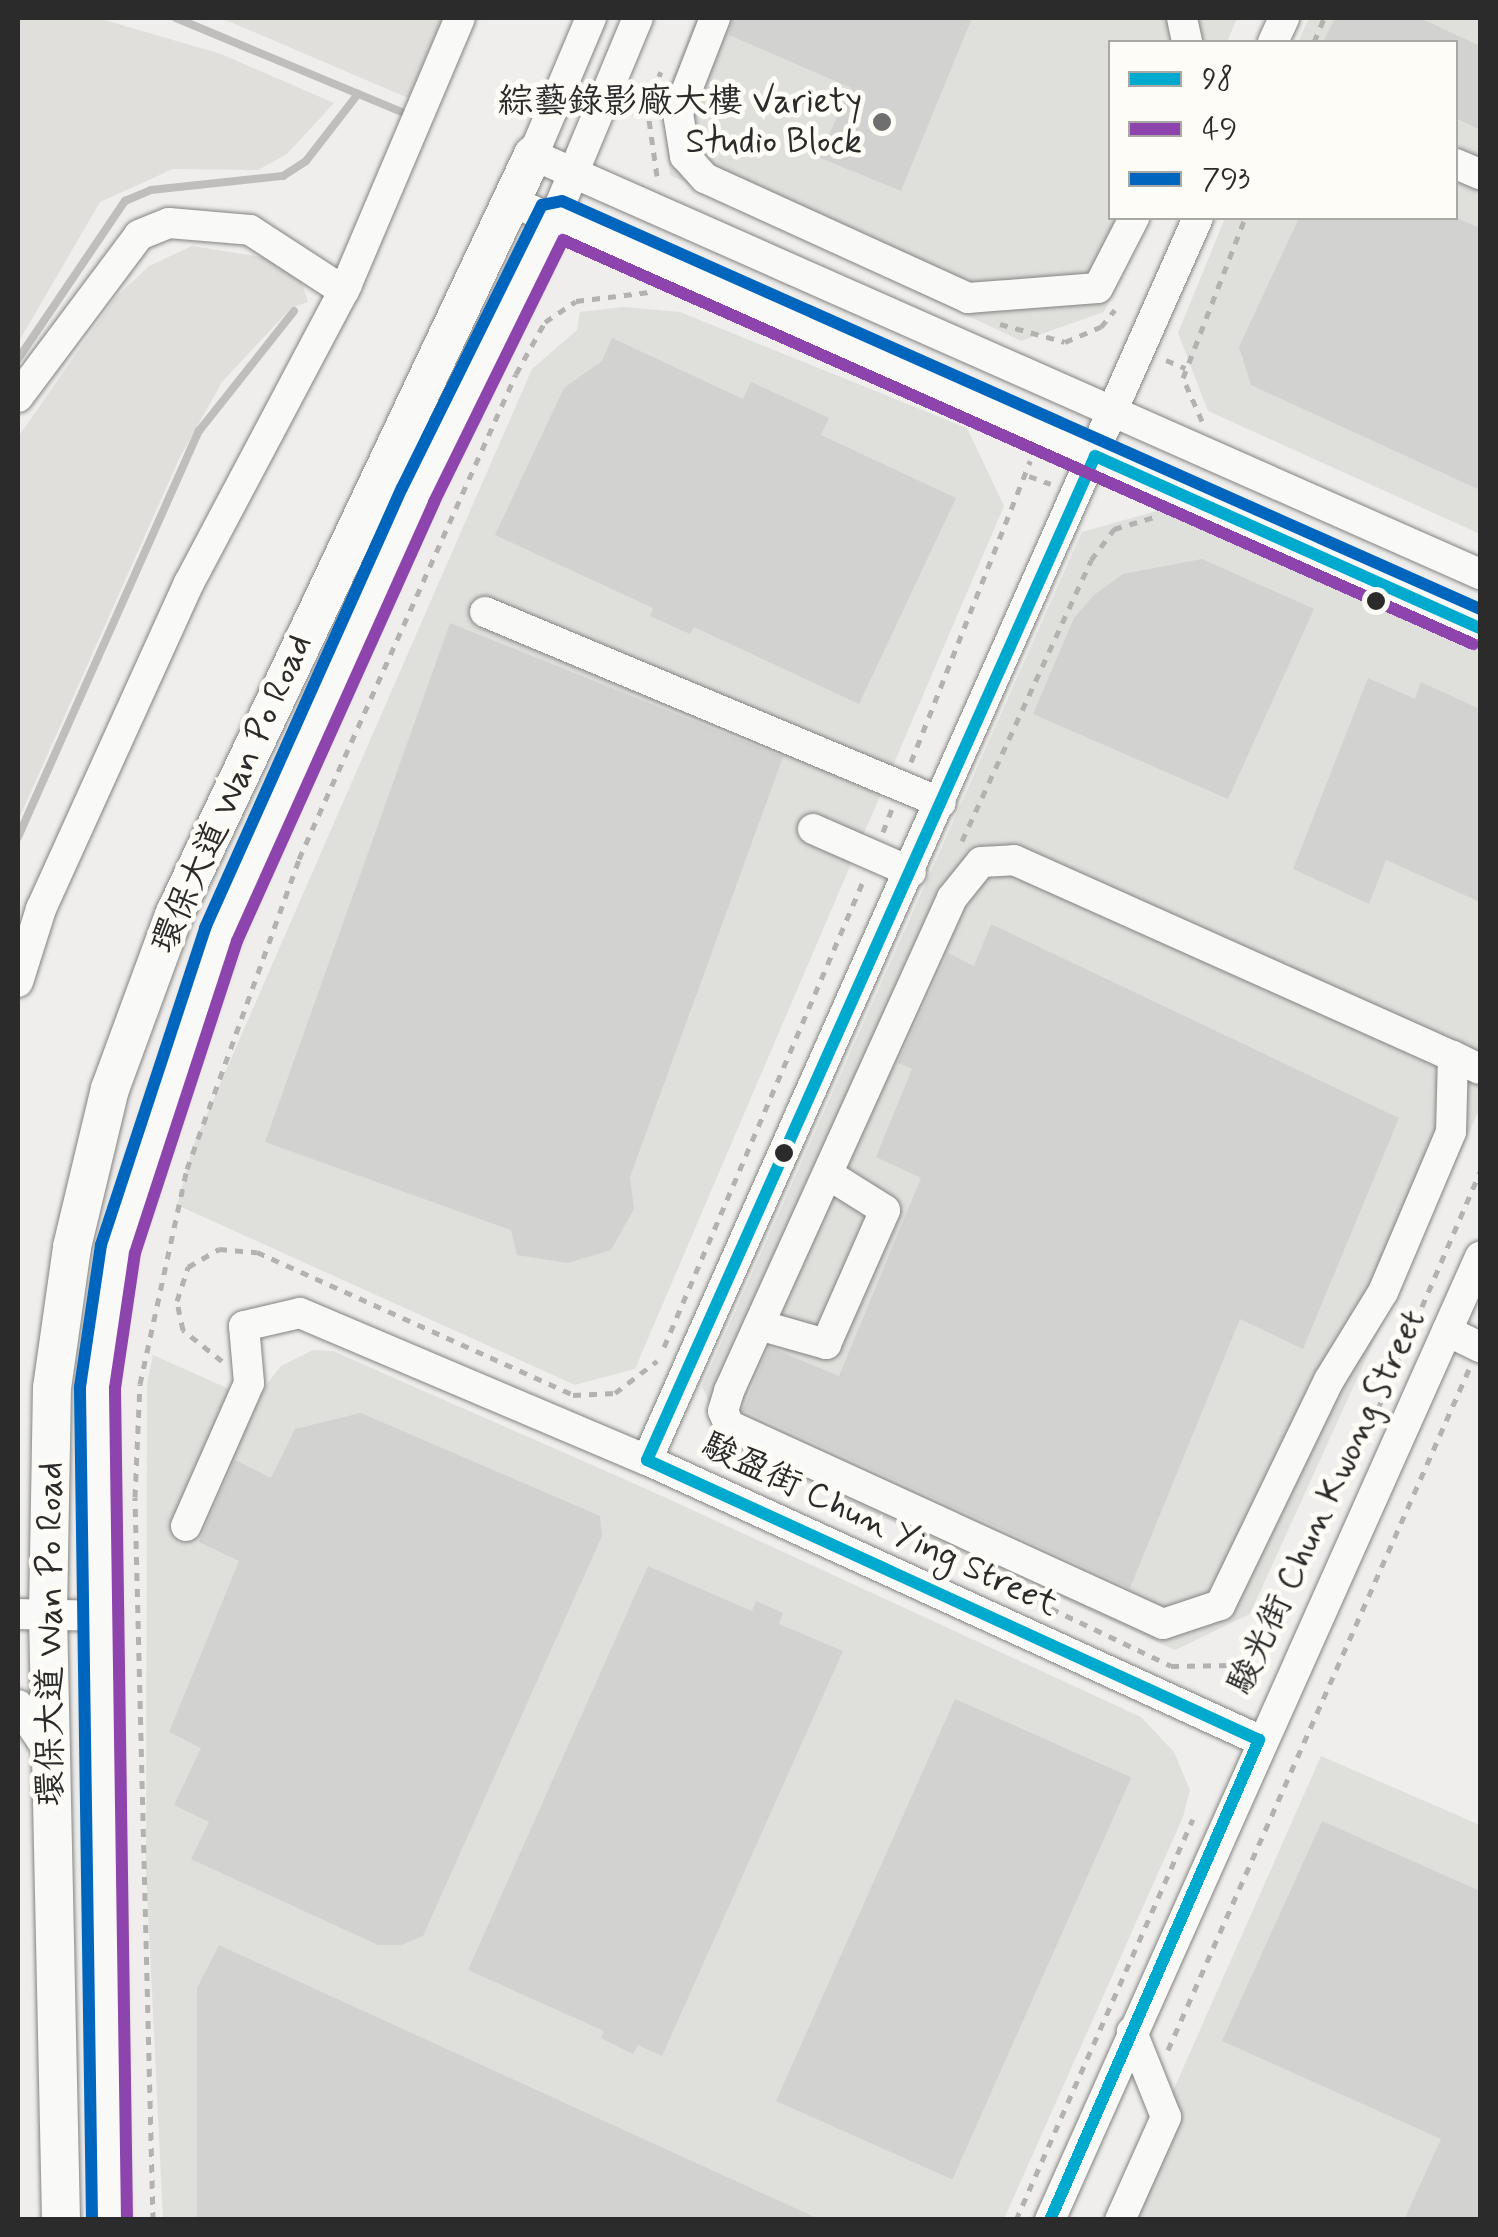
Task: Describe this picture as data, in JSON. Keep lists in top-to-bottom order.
{
  "streets": {
    "main road": ["環保大道 Wan Po Road"],
    "street": ["駿光街 Chun Kwong Street", "駿盈街 Chun Ying Street"]
  },
  "crossings": [
    ["駿光街 Chun Kwong Street", "駿盈街 Chun Ying Street"]
  ],
  "places": ["綜藝錄影廠大樓 Variety Studio Block"],
  "lines": ["transit line 793", "transit line 49", "transit line 98"],
  "legend": ["98", "49", "793"]
}
